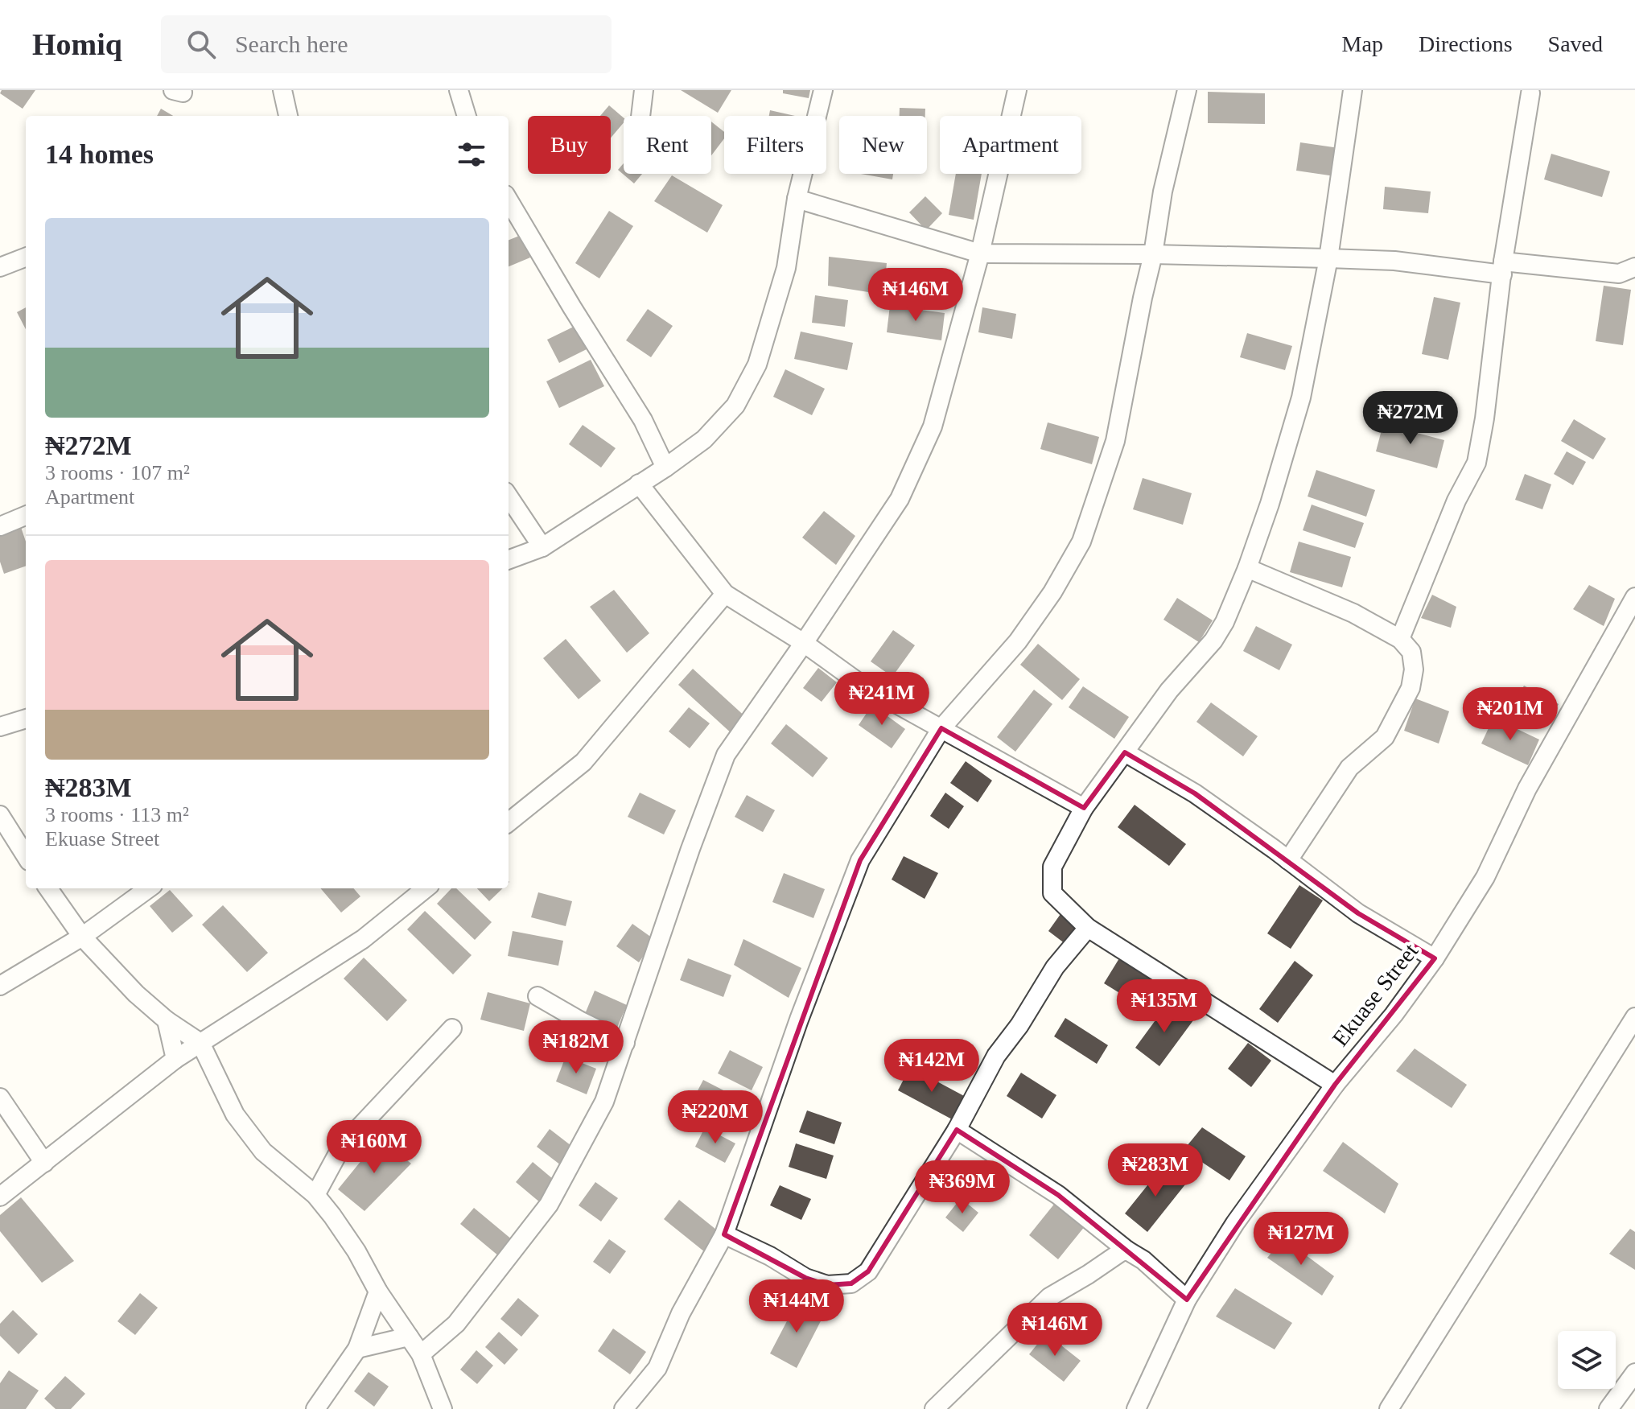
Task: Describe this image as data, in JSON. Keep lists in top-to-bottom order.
{
  "streets": {
    "street": ["Ekuase Street"]
  },
  "page": {
    "header": "Homiq",
    "search": "Search here",
    "nav": ["Map", "Directions", "Saved"],
    "chip": [
      "Buy",
      "Rent",
      "Filters",
      "New",
      "Apartment"
    ],
    "heading": "14 homes",
    "list": [
      {
        "name": "₦272M",
        "note": "3 rooms · 107 m² · Apartment"
      },
      {
        "name": "₦283M",
        "note": "3 rooms · 113 m² · Ekuase Street"
      }
    ],
    "price": [
      "₦146M",
      "₦272M",
      "₦241M",
      "₦201M",
      "₦135M",
      "₦182M",
      "₦142M",
      "₦220M",
      "₦160M",
      "₦283M",
      "₦369M",
      "₦127M",
      "₦144M",
      "₦146M"
    ]
  }
}
